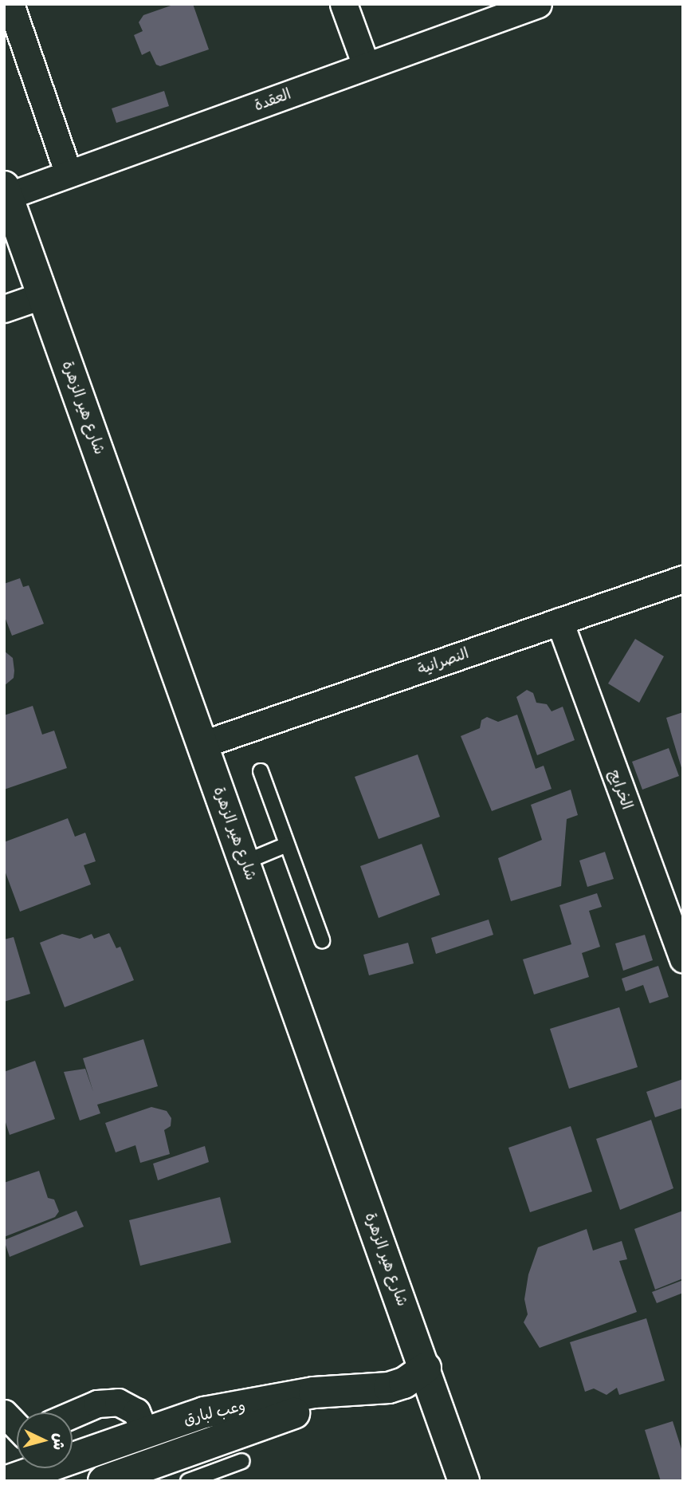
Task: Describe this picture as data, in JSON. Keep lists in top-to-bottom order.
{
  "streets": {
    "street": [
      "العقدة",
      "شارع هير الزهرة",
      "النصرانية",
      "الخرايج",
      "وعب لبارق"
    ]
  },
  "crossings": [
    ["العقدة", "شارع هير الزهرة"],
    ["شارع هير الزهرة", "النصرانية"],
    ["شارع هير الزهرة", "وعب لبارق"],
    ["النصرانية", "الخرايج"]
  ],
  "north": "right"
}
